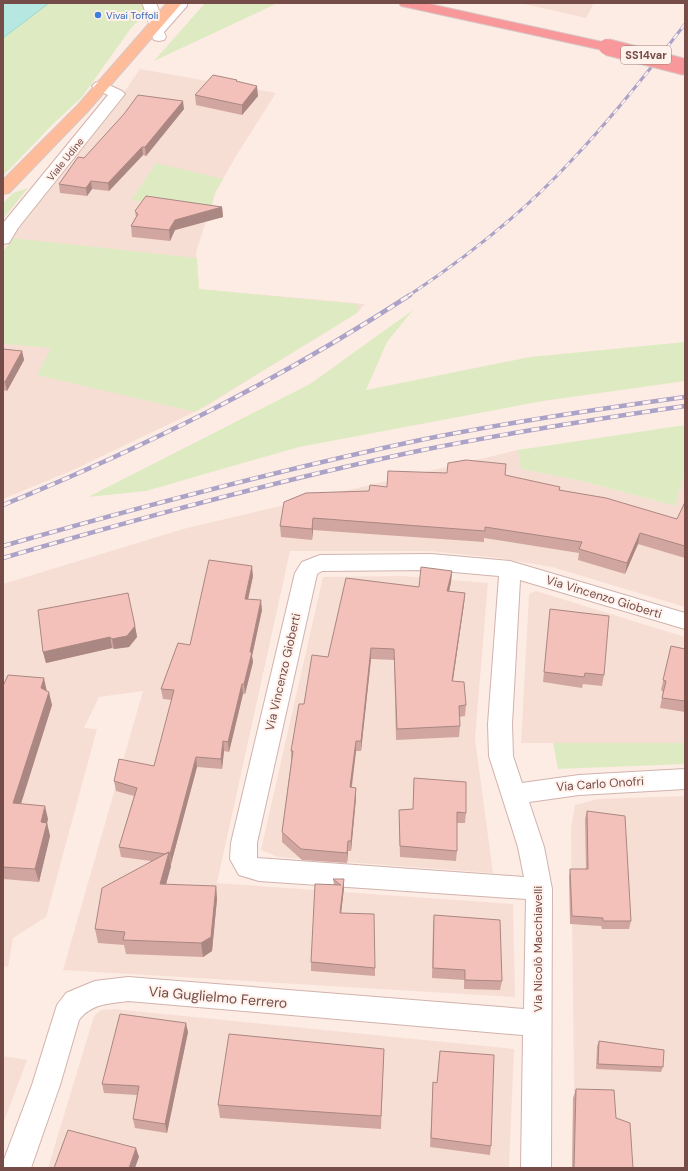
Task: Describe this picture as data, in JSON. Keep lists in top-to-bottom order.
{
  "streets": {
    "highway": ["SS14var"],
    "main road": ["Viale Udine"],
    "street": [
      "Via Vincenzo Gioberti",
      "Via Carlo Onofri",
      "Via Nicolò Macchiavelli",
      "Via Guglielmo Ferrero"
    ]
  },
  "crossings": [
    ["Via Vincenzo Gioberti", "Via Nicolò Macchiavelli"],
    ["Via Carlo Onofri", "Via Nicolò Macchiavelli"],
    ["Via Nicolò Macchiavelli", "Via Guglielmo Ferrero"]
  ],
  "places": ["Vivai Toffoli"]
}
